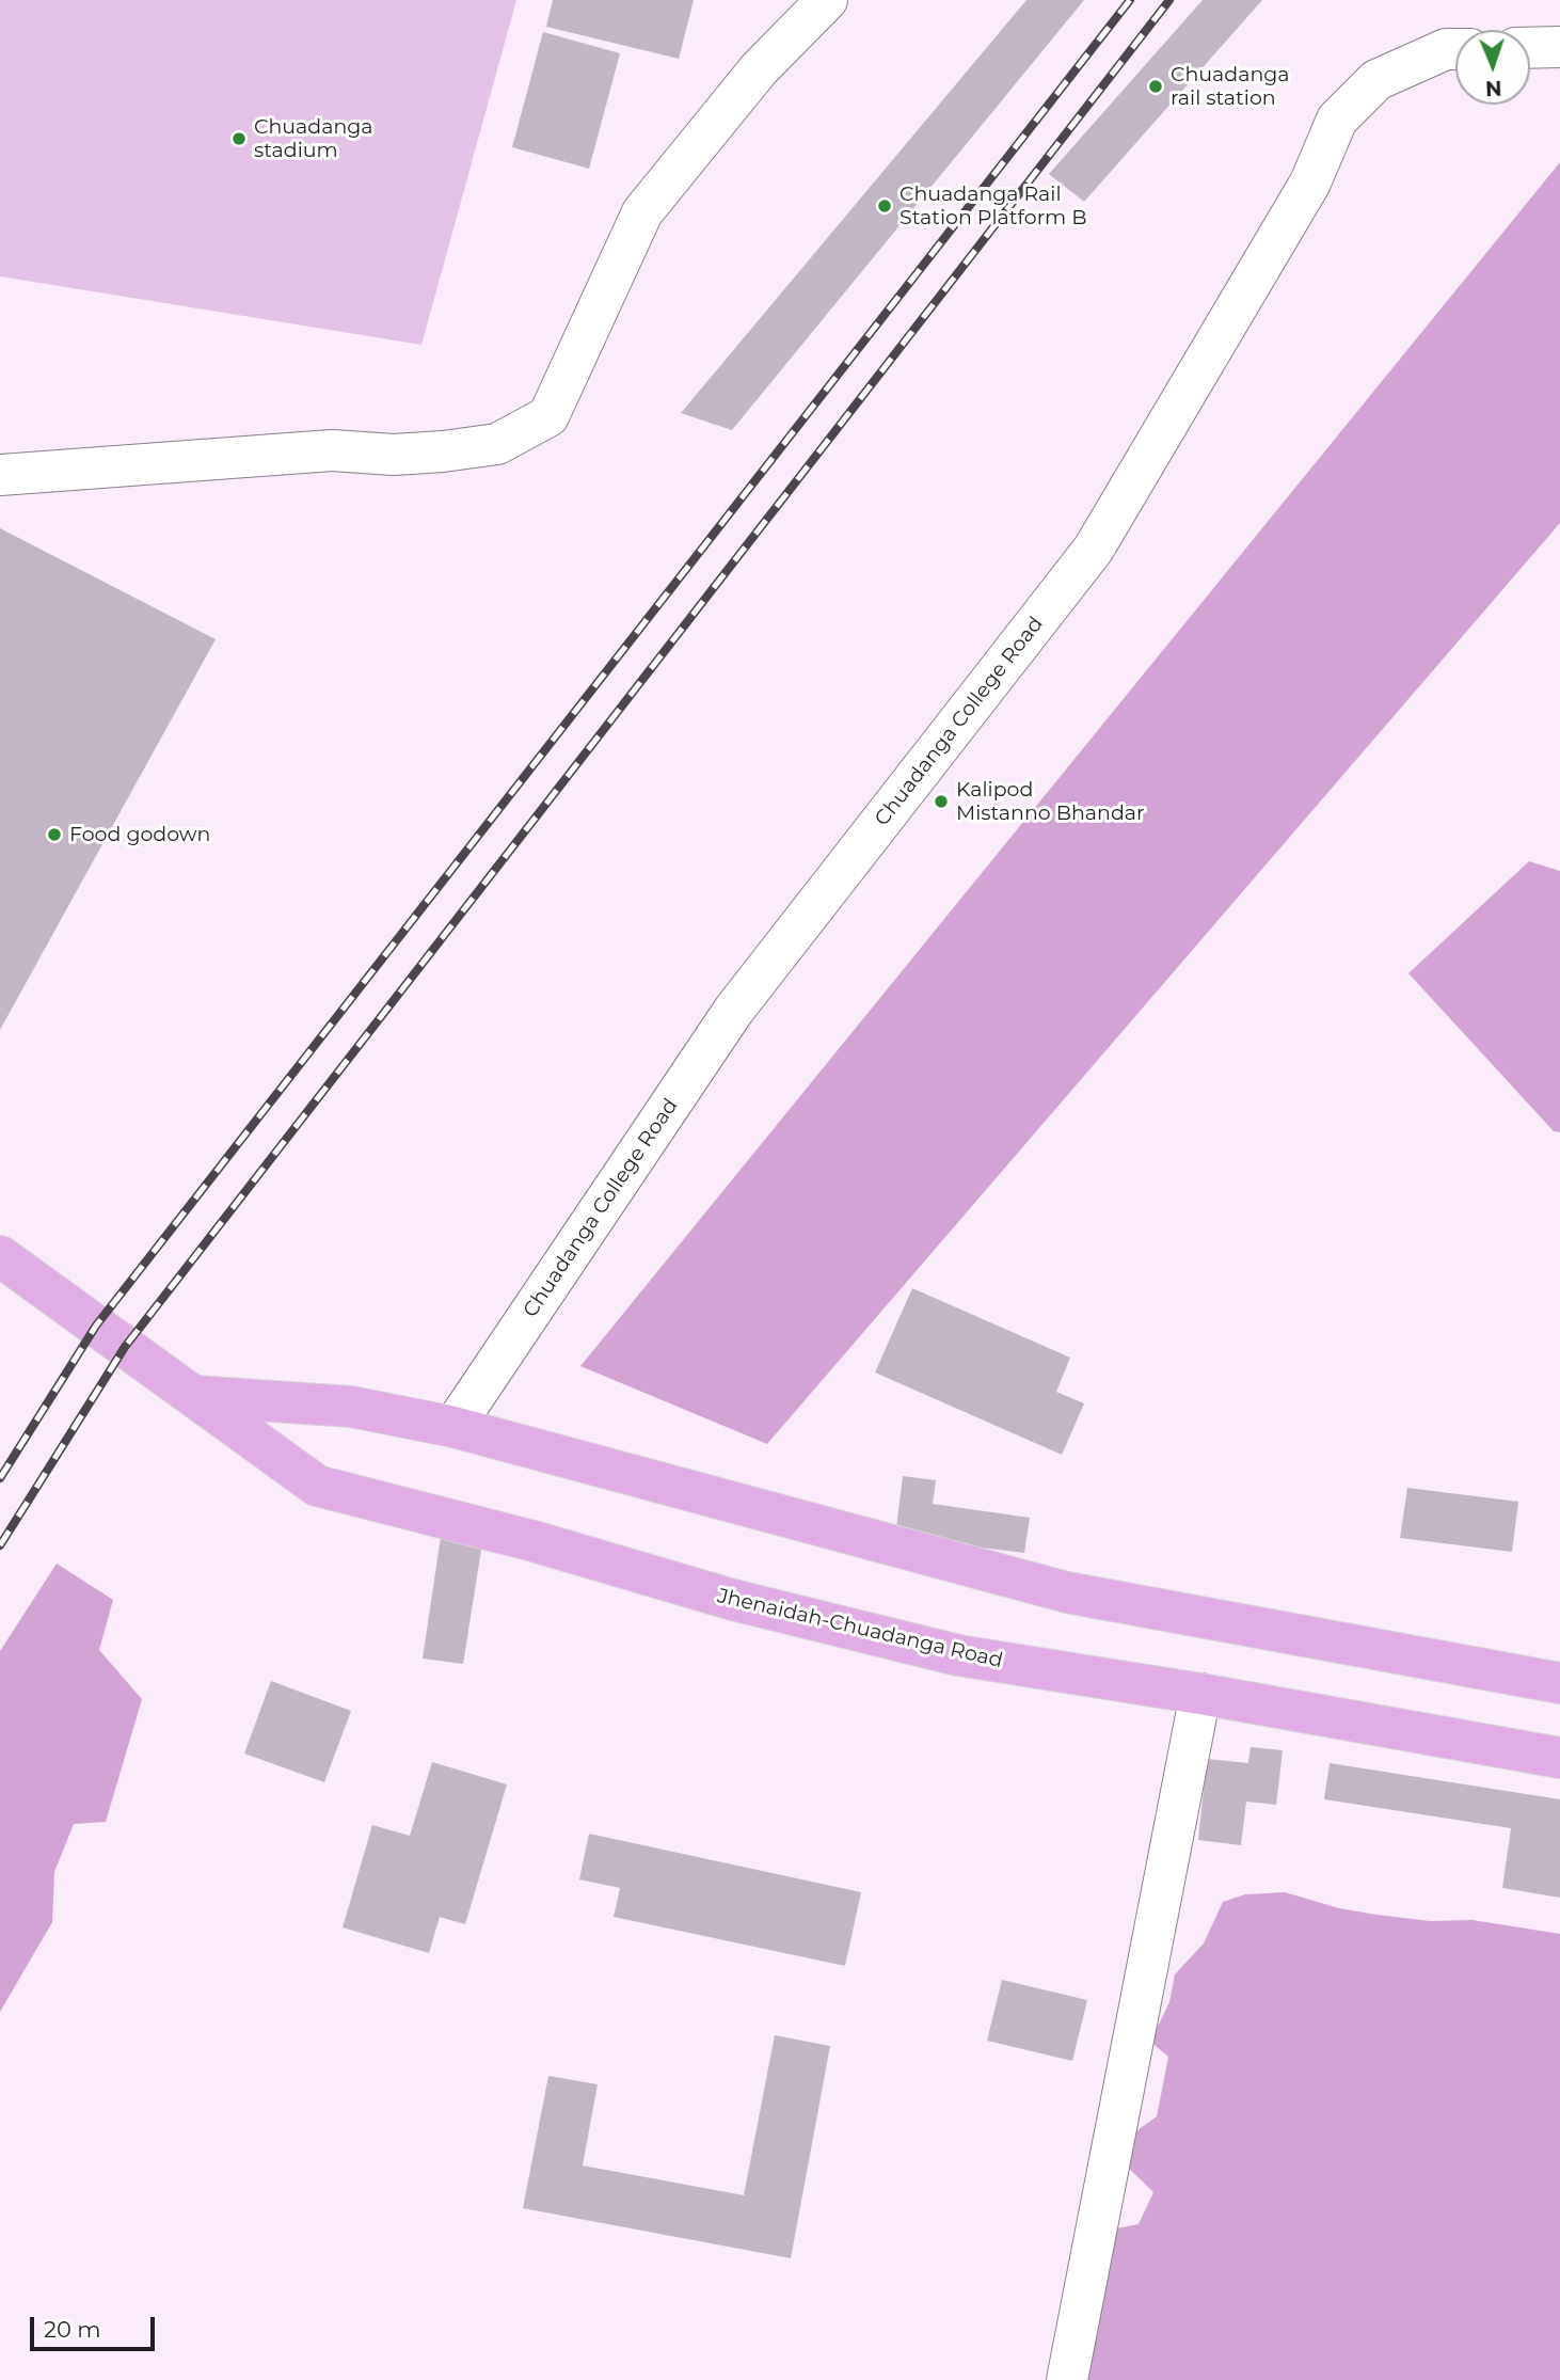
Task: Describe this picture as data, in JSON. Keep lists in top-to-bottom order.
{
  "streets": {
    "main road": ["Jhenaidah-Chuadanga Road"],
    "street": ["Chuadanga College Road"]
  },
  "places": [
    "Chuadanga rail station",
    "Chuadanga stadium",
    "Chuadanga Rail Station Platform B",
    "Kalipod Mistanno Bhandar",
    "Food godown"
  ],
  "scale_bar": "20 m",
  "north": "bottom"
}
